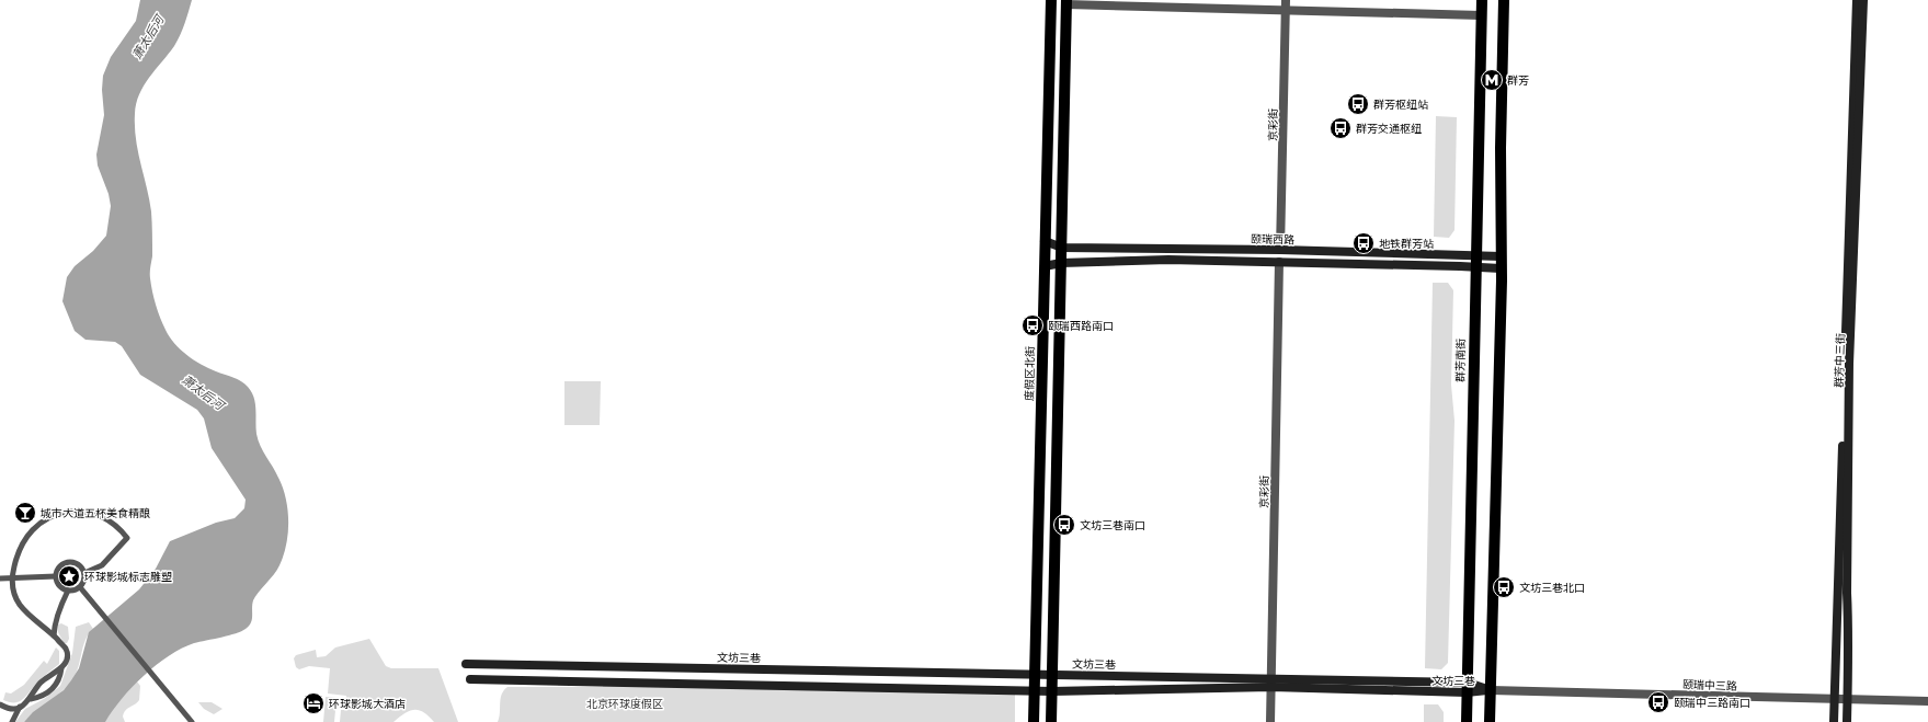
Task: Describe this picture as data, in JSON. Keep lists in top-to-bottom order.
{
  "streets": {
    "main road": [
      "颐瑞西路",
      "群芳南街",
      "群芳中三街",
      "度假区北街",
      "文坊三巷"
    ],
    "street": ["京彩街", "颐瑞中三路"]
  },
  "crossings": [
    ["京彩街", "颐瑞西路"],
    ["京彩街", "文坊三巷"],
    ["颐瑞西路", "群芳南街"],
    ["颐瑞西路", "度假区北街"],
    ["群芳南街", "文坊三巷"],
    ["群芳中三街", "颐瑞中三路"],
    ["度假区北街", "文坊三巷"],
    ["文坊三巷", "颐瑞中三路"]
  ],
  "water": ["萧太后河"],
  "parks": ["北京环球度假区"],
  "places": {
    "metro station": ["群芳"],
    "bus stop": [
      "群芳枢纽站",
      "群芳交通枢纽",
      "地铁群芳站",
      "颐瑞西路南口",
      "文坊三巷南口",
      "文坊三巷北口",
      "颐瑞中三路南口"
    ],
    "bar": ["城市大道五杯美食精酿"],
    "place": ["环球影城标志雕塑"],
    "hotel": ["环球影城大酒店"]
  }
}
